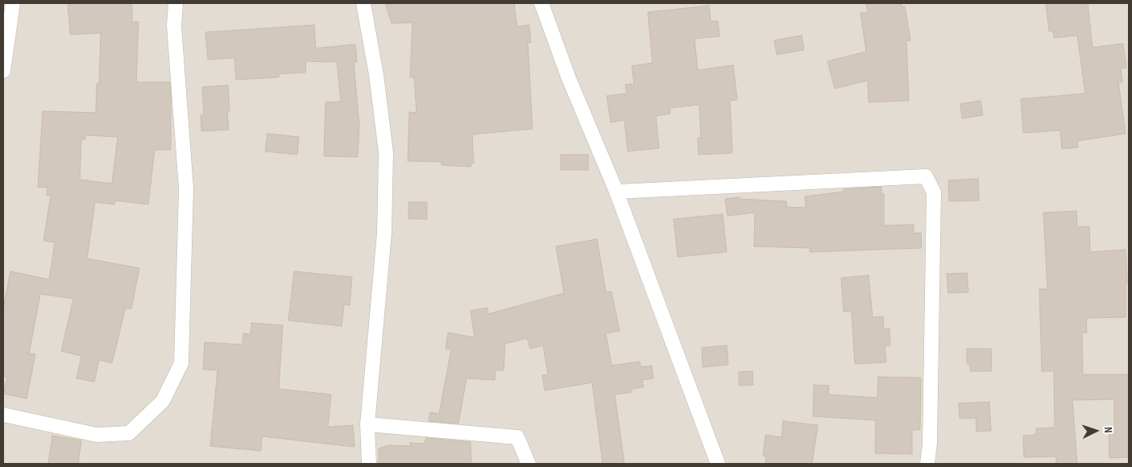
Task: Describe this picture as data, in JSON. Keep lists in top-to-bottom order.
{
  "north": "right"
}
